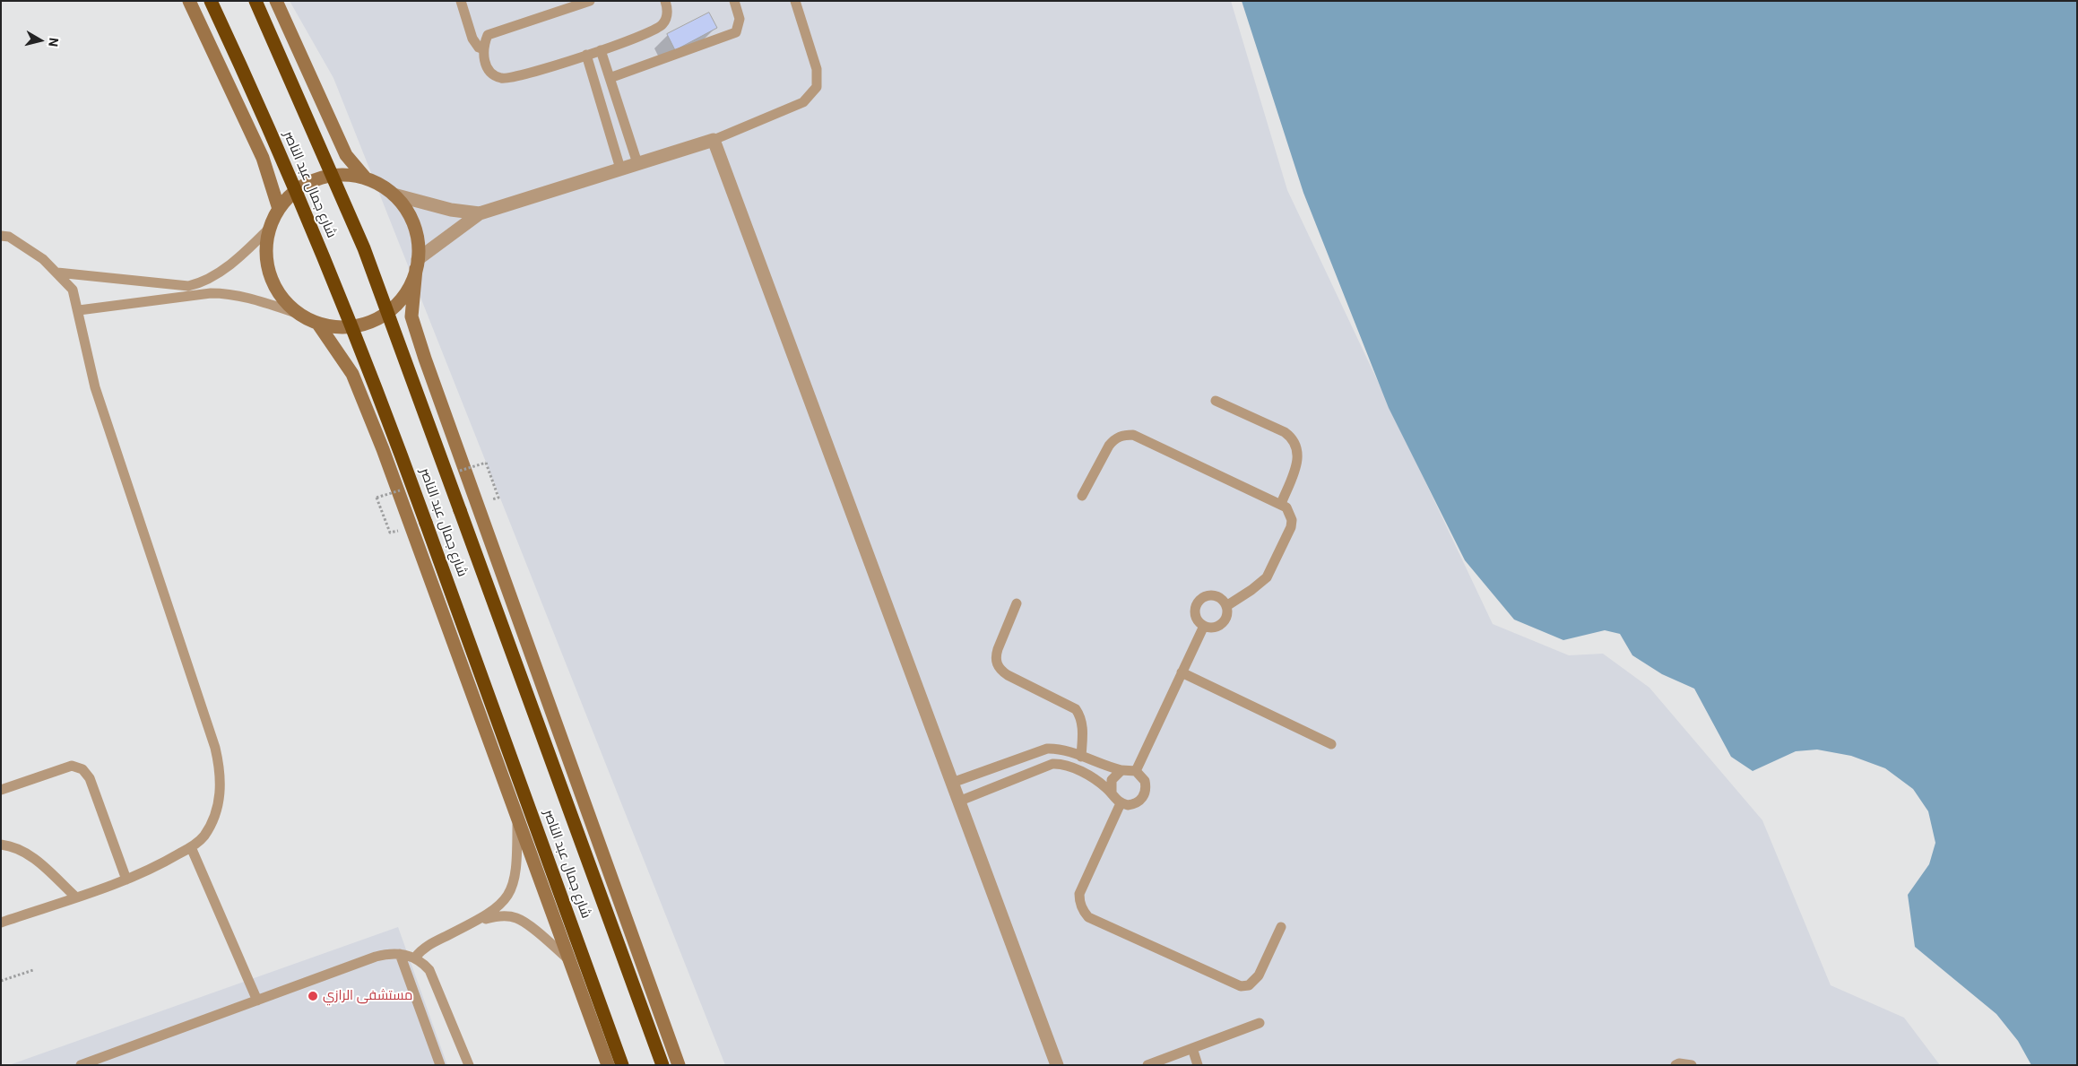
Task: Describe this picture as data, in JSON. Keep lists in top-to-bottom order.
{
  "streets": {
    "highway": ["شارع جمال عبد الناصر"]
  },
  "places": ["مستشفى الرازي"],
  "north": "right"
}
